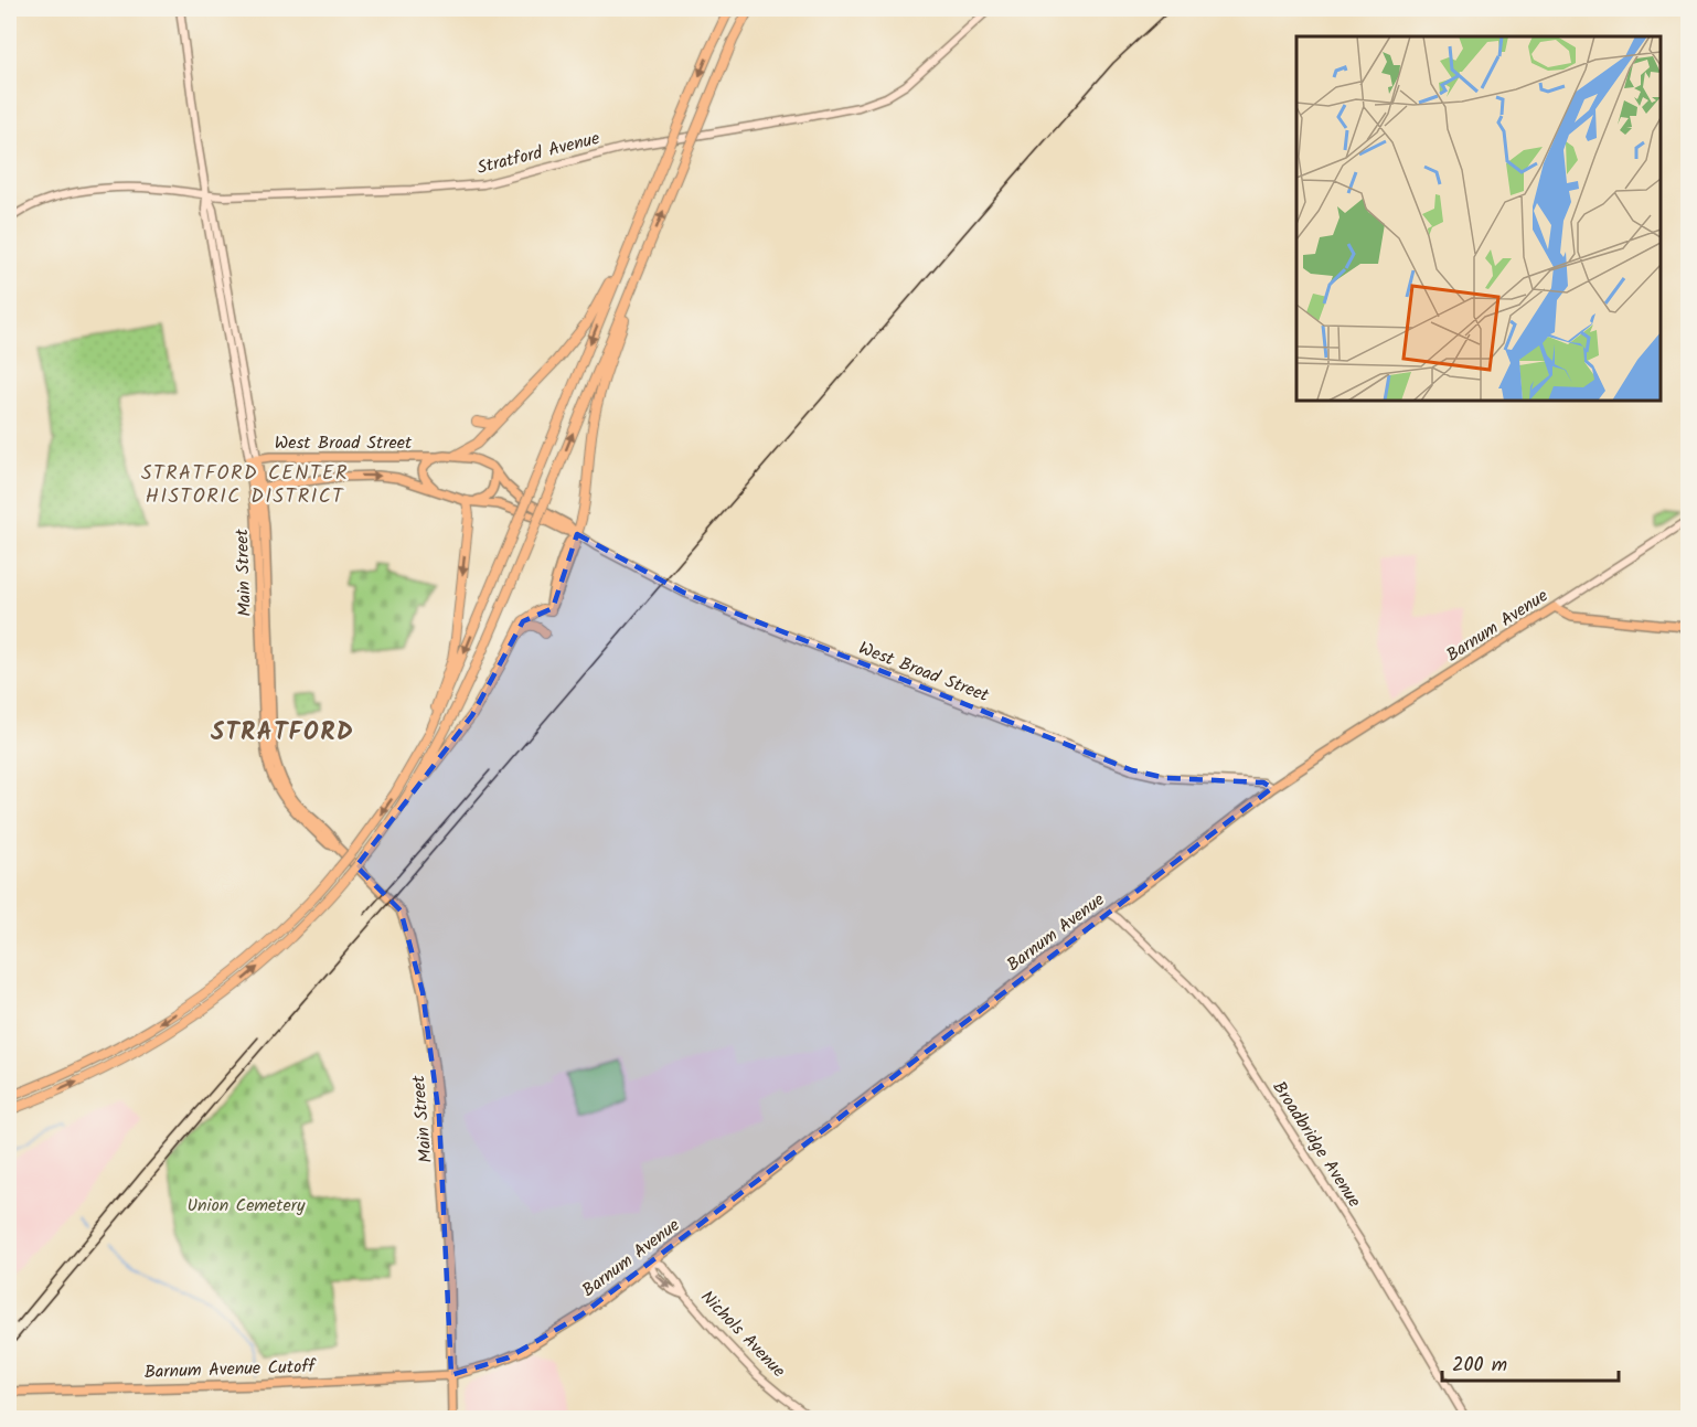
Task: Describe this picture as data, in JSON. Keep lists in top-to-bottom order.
{
  "streets": {
    "main road": [
      "Stratford Avenue",
      "West Broad Street",
      "Main Street",
      "Barnum Avenue",
      "Broadbridge Avenue",
      "Nichols Avenue",
      "Barnum Avenue Cutoff"
    ]
  },
  "crossings": [
    ["Stratford Avenue", "Main Street"],
    ["West Broad Street", "Main Street"],
    ["West Broad Street", "Barnum Avenue"],
    ["Main Street", "Barnum Avenue"],
    ["Main Street", "Barnum Avenue Cutoff"],
    ["Barnum Avenue", "Broadbridge Avenue"],
    ["Barnum Avenue", "Nichols Avenue"],
    ["Barnum Avenue", "Barnum Avenue Cutoff"]
  ],
  "districts": ["STRATFORD CENTER HISTORIC DISTRICT", "STRATFORD"],
  "parks": ["Union Cemetery"],
  "scale_bar": "200 m"
}
